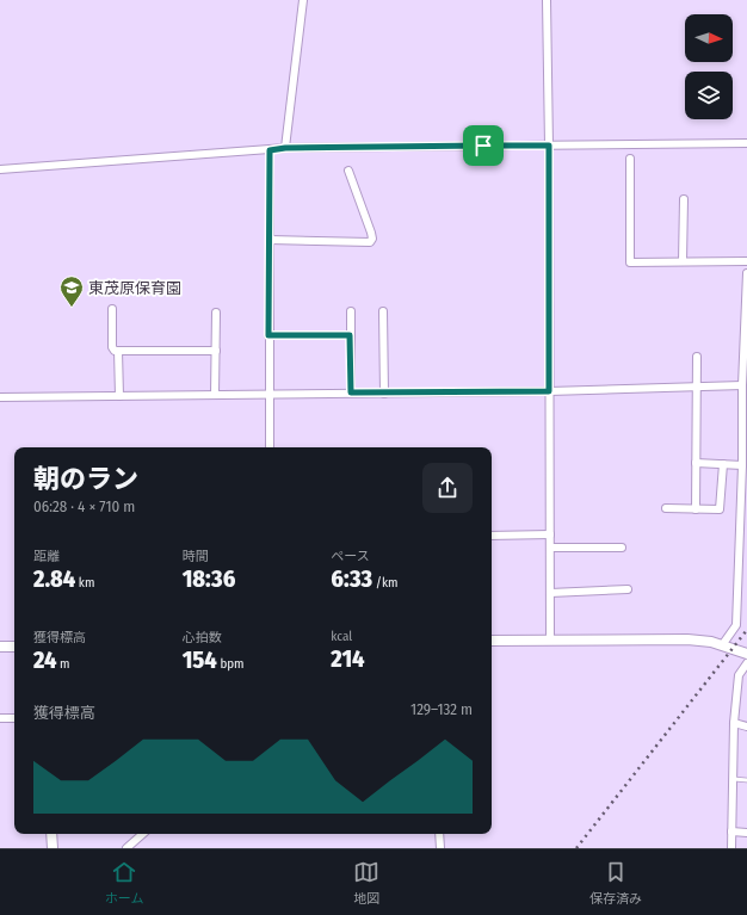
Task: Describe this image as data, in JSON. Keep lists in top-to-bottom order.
{
  "places": {
    "school or university": ["東茂原保育園"]
  },
  "north": "right",
  "page": {
    "heading": ["朝のラン", "06:28 · 4 × 710 m"],
    "stats": [
      ["距離", "2.84 km"],
      ["時間", "18:36"],
      ["ペース", "6:33 /km"],
      ["獲得標高", "24 m"],
      ["心拍数", "154 bpm"],
      ["kcal", "214"]
    ],
    "chart": ["獲得標高", "129–132 m"],
    "tabs": ["ホーム", "地図", "保存済み"]
  }
}
